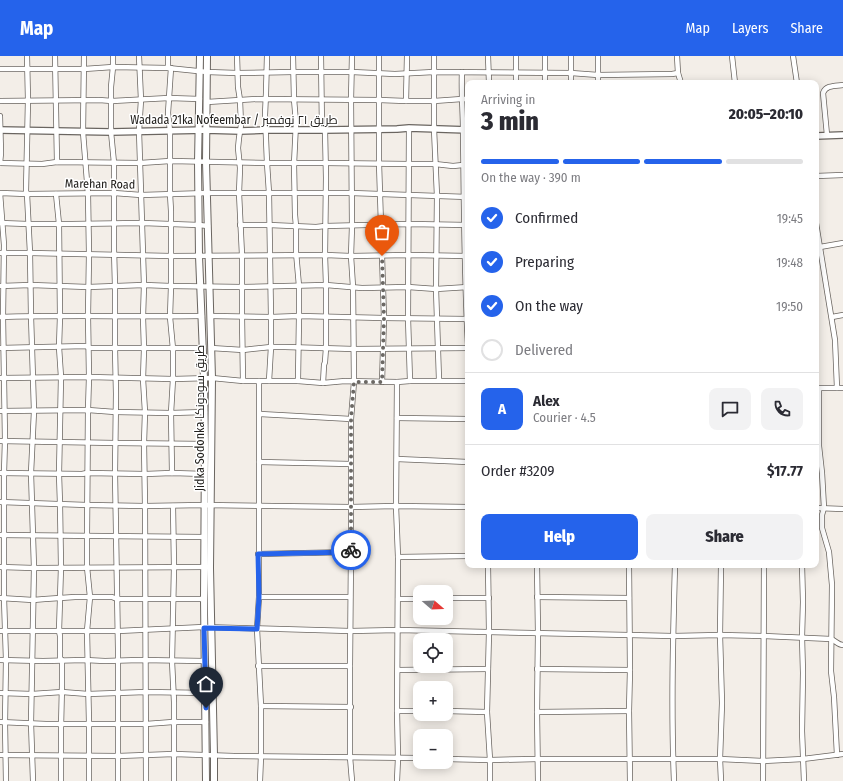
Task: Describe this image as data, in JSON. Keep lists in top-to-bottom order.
{
  "streets": {
    "main road": ["Jidka Sodonka طريق سودونكا"],
    "street": ["Wadada 21ka Nofeembar / طريق ٢١ نوفمبر", "Marehan Road"]
  },
  "crossings": [
    ["Wadada 21ka Nofeembar / طريق ٢١ نوفمبر", "Jidka Sodonka طريق سودونكا"],
    ["Marehan Road", "Jidka Sodonka طريق سودونكا"]
  ],
  "north": "right",
  "page": {
    "header": "Map",
    "nav": ["Map", "Layers", "Share"],
    "heading": ["3 min", "Arriving in", "20:05–20:10"],
    "panel": [
      "Alex",
      "Courier · 4.5",
      "Order #3209",
      "$17.77"
    ],
    "bar": "On the way · 390 m",
    "list": [
      ["Confirmed", "19:45"],
      ["Preparing", "19:48"],
      ["On the way", "19:50"],
      "Delivered"
    ],
    "round": "A",
    "buttons": ["Help", "Share"],
    "map_buttons": ["+", "−"]
  }
}
